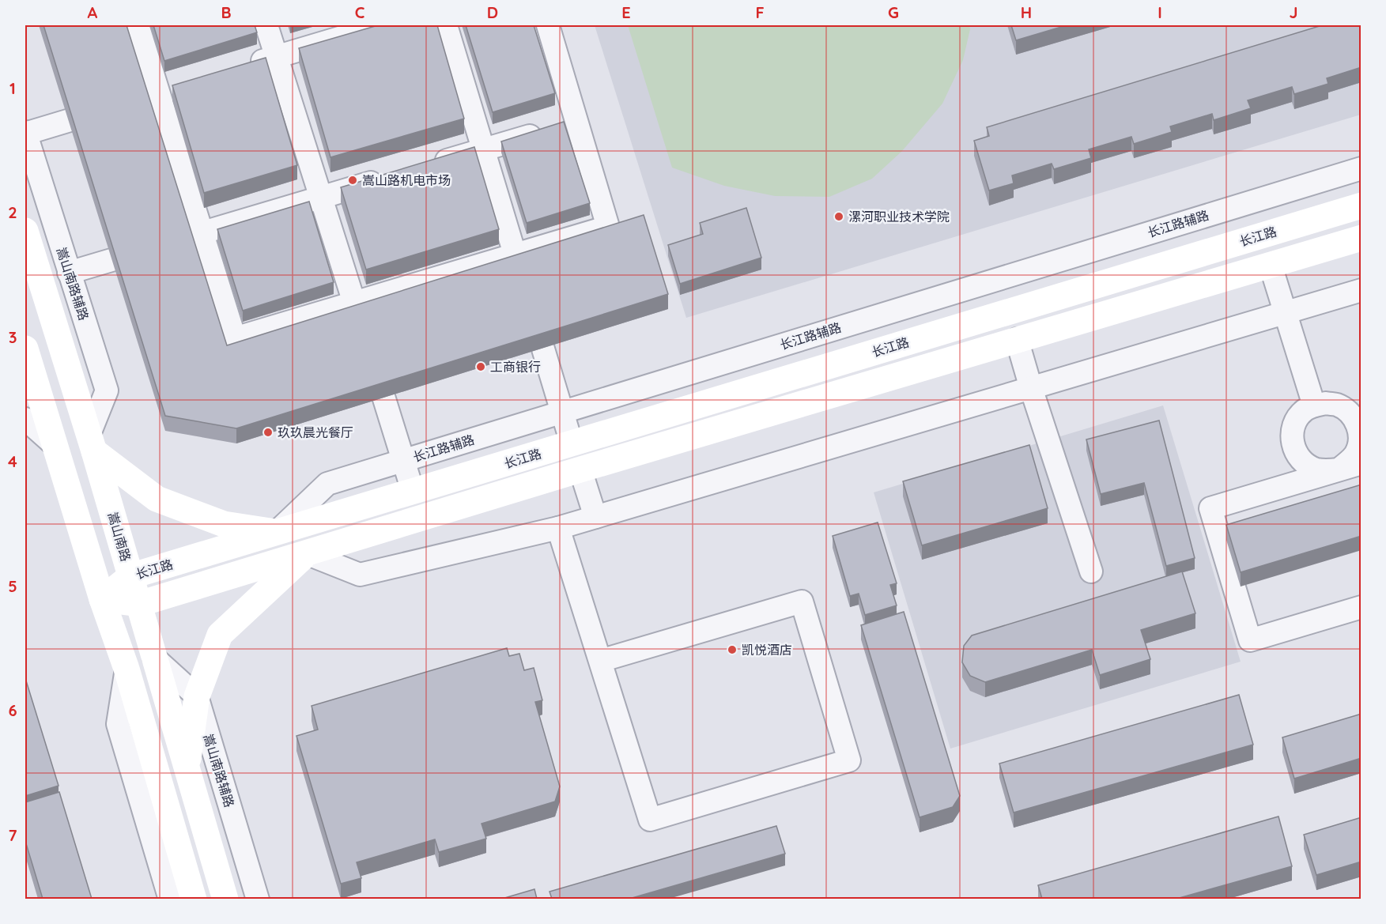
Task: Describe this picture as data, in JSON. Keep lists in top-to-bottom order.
{
  "streets": {
    "main road": ["长江路", "嵩山南路"],
    "street": ["长江路辅路", "嵩山南路辅路"]
  },
  "crossings": [
    ["长江路辅路", "长江路"],
    ["长江路", "嵩山南路"],
    ["嵩山南路辅路", "嵩山南路"]
  ],
  "places": [
    "嵩山路机电市场",
    "漯河职业技术学院",
    "工商银行",
    "玖玖晨光餐厅",
    "凯悦酒店"
  ],
  "grid": {
    "columns": [
      "A",
      "B",
      "C",
      "D",
      "E",
      "F",
      "G",
      "H",
      "I",
      "J"
    ],
    "rows": [
      "1",
      "2",
      "3",
      "4",
      "5",
      "6",
      "7"
    ]
  }
}
